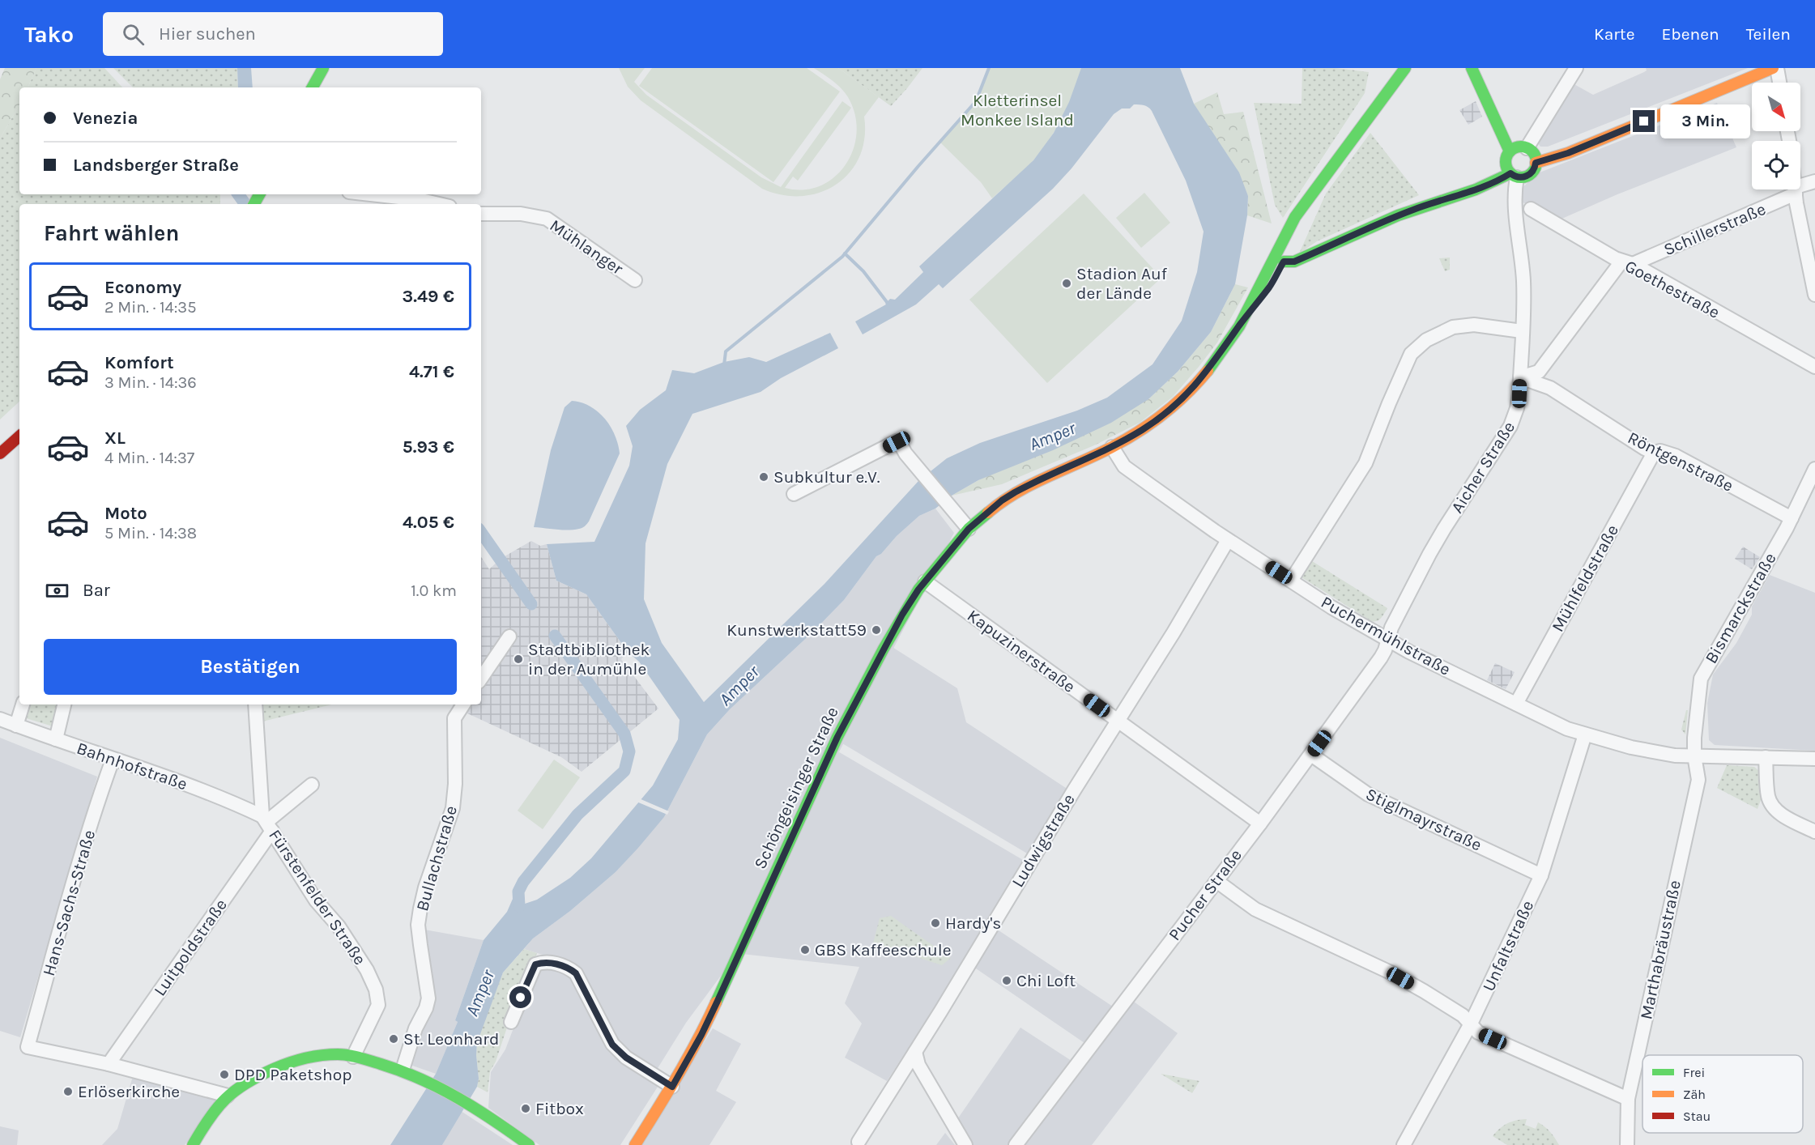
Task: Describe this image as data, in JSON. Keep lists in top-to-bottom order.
{
  "streets": {
    "street": [
      "Schillerstraße",
      "Mühlanger",
      "Goethestraße",
      "Röntgenstraße",
      "Aicher Straße",
      "Mühlfeldstraße",
      "Bismarckstraße",
      "Puchermühlstraße",
      "Kapuzinerstraße",
      "Bahnhofstraße",
      "Schöngeisinger Straße",
      "Stiglmayrstraße",
      "Ludwigstraße",
      "Bullachstraße",
      "Pucher Straße",
      "Fürstenfelder Straße",
      "Hans-Sachs-Straße",
      "Unfaltstraße",
      "Luitpoldstraße",
      "Marthabräustraße"
    ]
  },
  "crossings": [
    ["Schillerstraße", "Goethestraße"],
    ["Röntgenstraße", "Aicher Straße"],
    ["Röntgenstraße", "Mühlfeldstraße"],
    ["Röntgenstraße", "Bismarckstraße"],
    ["Aicher Straße", "Puchermühlstraße"],
    ["Aicher Straße", "Pucher Straße"],
    ["Mühlfeldstraße", "Puchermühlstraße"],
    ["Bismarckstraße", "Puchermühlstraße"],
    ["Bismarckstraße", "Marthabräustraße"],
    ["Puchermühlstraße", "Schöngeisinger Straße"],
    ["Puchermühlstraße", "Ludwigstraße"],
    ["Puchermühlstraße", "Pucher Straße"],
    ["Puchermühlstraße", "Unfaltstraße"],
    ["Puchermühlstraße", "Marthabräustraße"],
    ["Kapuzinerstraße", "Schöngeisinger Straße"],
    ["Kapuzinerstraße", "Ludwigstraße"],
    ["Kapuzinerstraße", "Pucher Straße"],
    ["Bahnhofstraße", "Fürstenfelder Straße"],
    ["Bahnhofstraße", "Hans-Sachs-Straße"],
    ["Bahnhofstraße", "Luitpoldstraße"],
    ["Stiglmayrstraße", "Pucher Straße"],
    ["Stiglmayrstraße", "Unfaltstraße"],
    ["Fürstenfelder Straße", "Luitpoldstraße"],
    ["Hans-Sachs-Straße", "Luitpoldstraße"]
  ],
  "water": ["Amper"],
  "parks": ["Kletterinsel Monkee Island"],
  "places": [
    "Stadion Auf der Lände",
    "Subkultur e.V.",
    "Kunstwerkstatt59",
    "Stadtbibliothek in der Aumühle",
    "Hardy's",
    "GBS Kaffeeschule",
    "Chi Loft",
    "St. Leonhard",
    "DPD Paketshop",
    "Erlöserkirche",
    "Fitbox"
  ],
  "legend": ["Frei", "Zäh", "Stau"],
  "north": "bottom right",
  "page": {
    "header": "Tako",
    "search": "Hier suchen",
    "nav": ["Karte", "Ebenen", "Teilen"],
    "banner": ["Venezia", "Landsberger Straße"],
    "bubble": "3 Min.",
    "heading": "Fahrt wählen",
    "list": [
      {
        "name": "Economy",
        "note": "2 Min. · 14:35",
        "value": "3.49 €"
      },
      {
        "name": "Komfort",
        "note": "3 Min. · 14:36",
        "value": "4.71 €"
      },
      {
        "name": "XL",
        "note": "4 Min. · 14:37",
        "value": "5.93 €"
      },
      {
        "name": "Moto",
        "note": "5 Min. · 14:38",
        "value": "4.05 €"
      }
    ],
    "pay": ["Bar", "1.0 km"],
    "buttons": "Bestätigen"
  }
}
